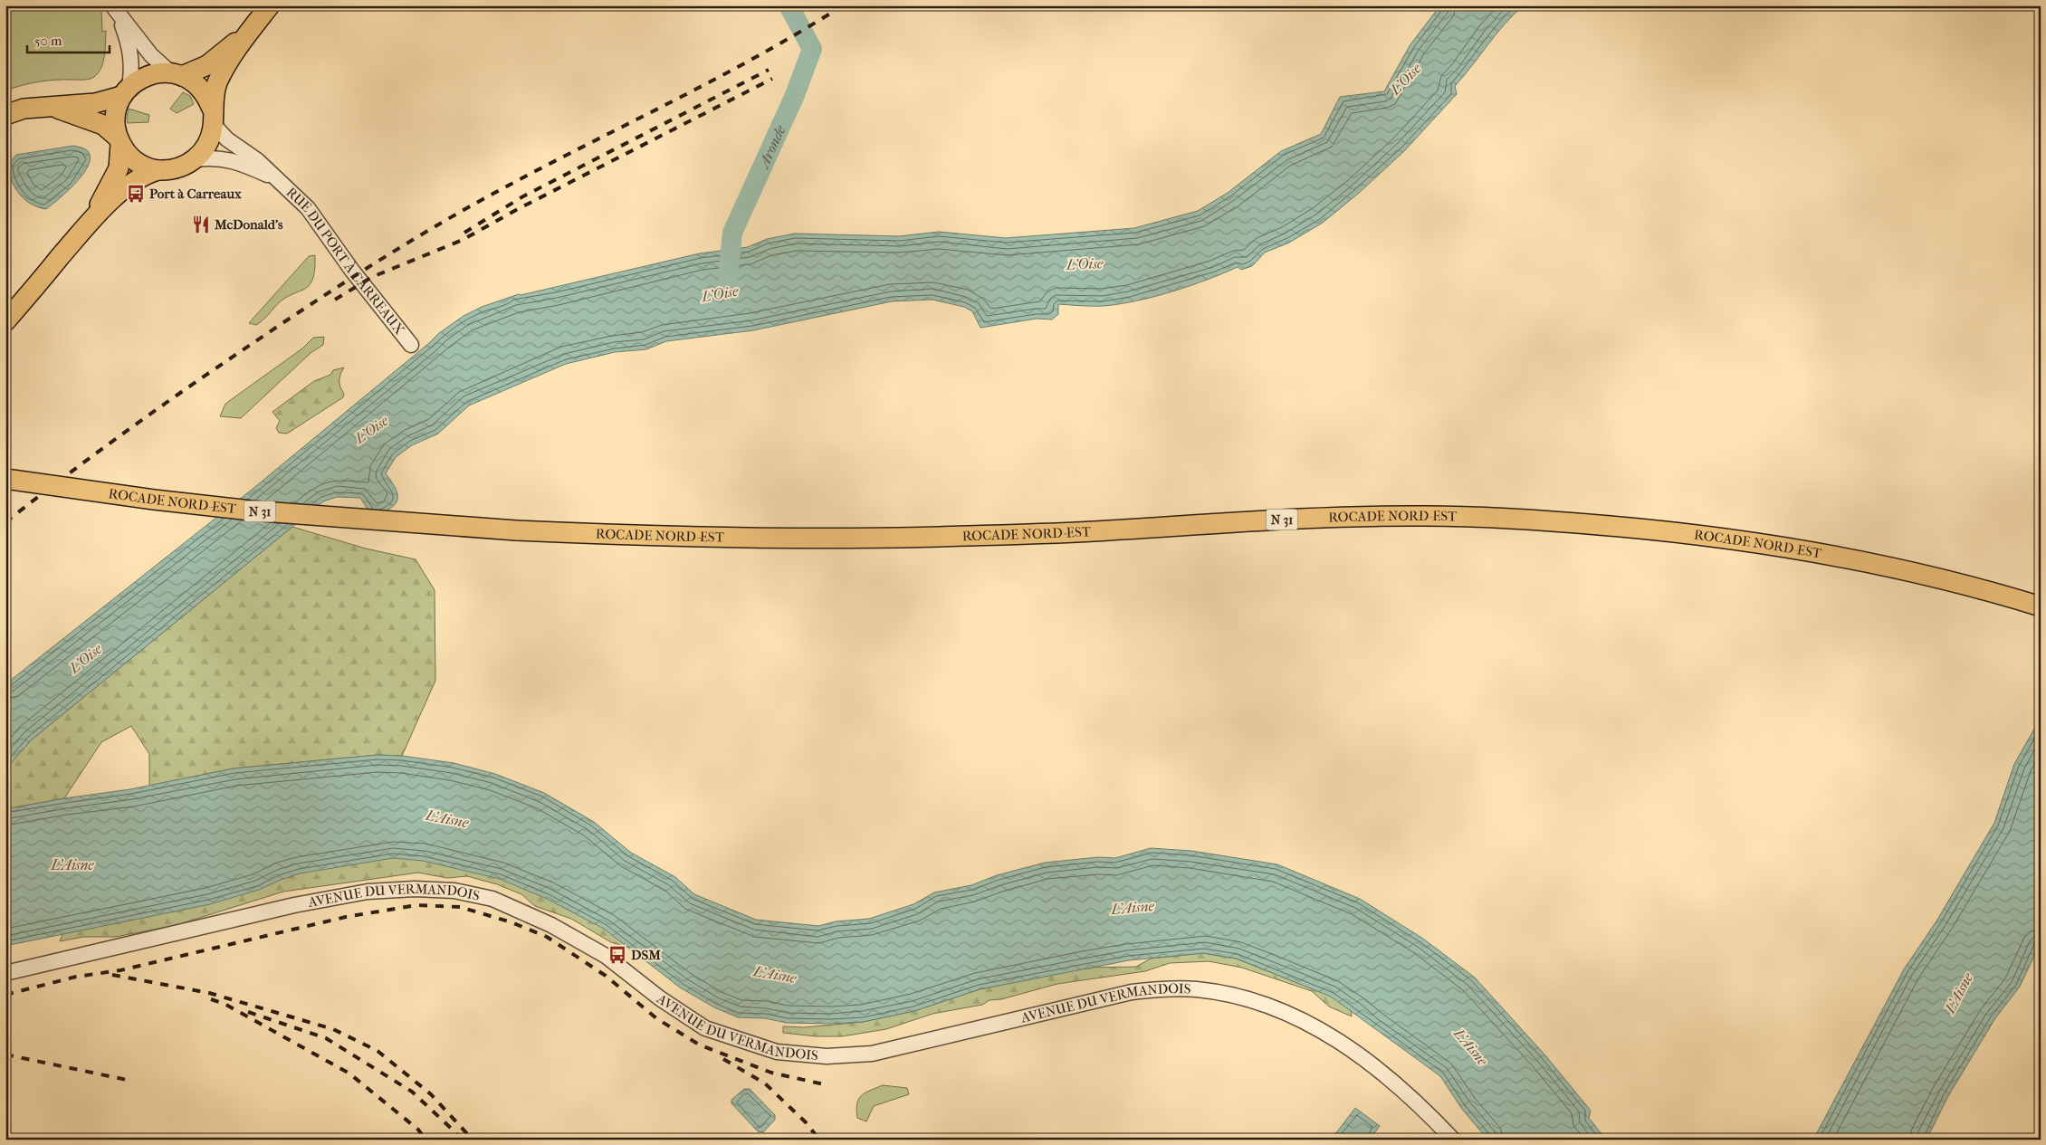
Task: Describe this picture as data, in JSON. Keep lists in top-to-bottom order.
{
  "streets": {
    "main road": ["ROCADE NORD-EST", "N 31"],
    "street": ["RUE DU PORT À CARREAUX", "AVENUE DU VERMANDOIS"]
  },
  "water": ["L'Oise", "Aronde", "L'Aisne"],
  "places": {
    "bus stop": ["Port à Carreaux", "DSM"],
    "restaurant": ["McDonald's"]
  },
  "scale_bar": "50 m"
}
